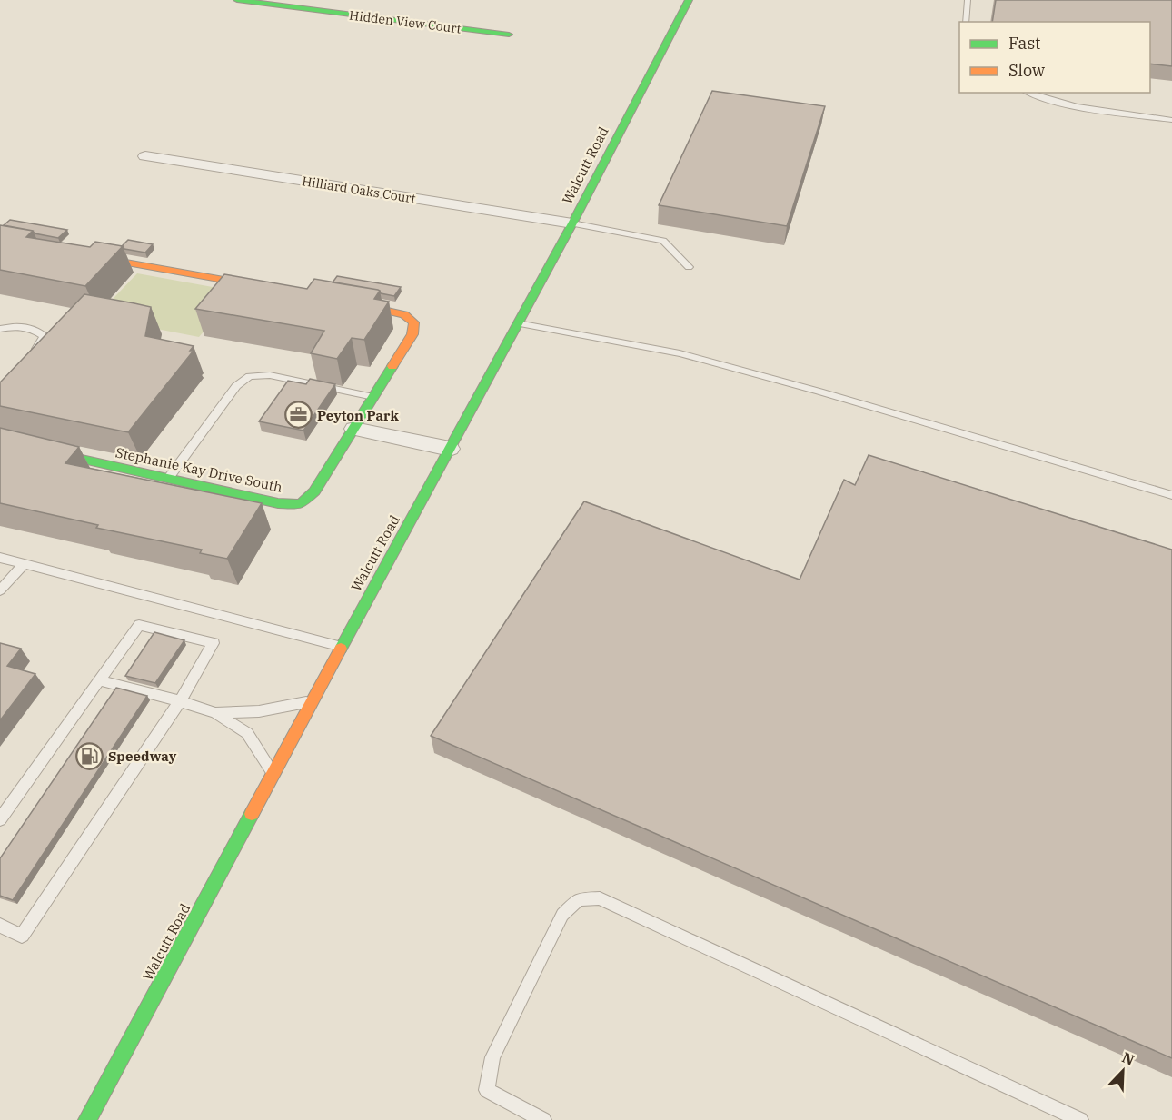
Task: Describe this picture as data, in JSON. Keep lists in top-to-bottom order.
{
  "streets": {
    "street": [
      "Hidden View Court",
      "Walcutt Road",
      "Hilliard Oaks Court",
      "Stephanie Kay Drive South"
    ]
  },
  "crossings": [
    ["Walcutt Road", "Hilliard Oaks Court"]
  ],
  "places": {
    "office": ["Peyton Park"],
    "fuel station": ["Speedway"]
  },
  "legend": ["Fast", "Slow"],
  "north": "top right"
}
